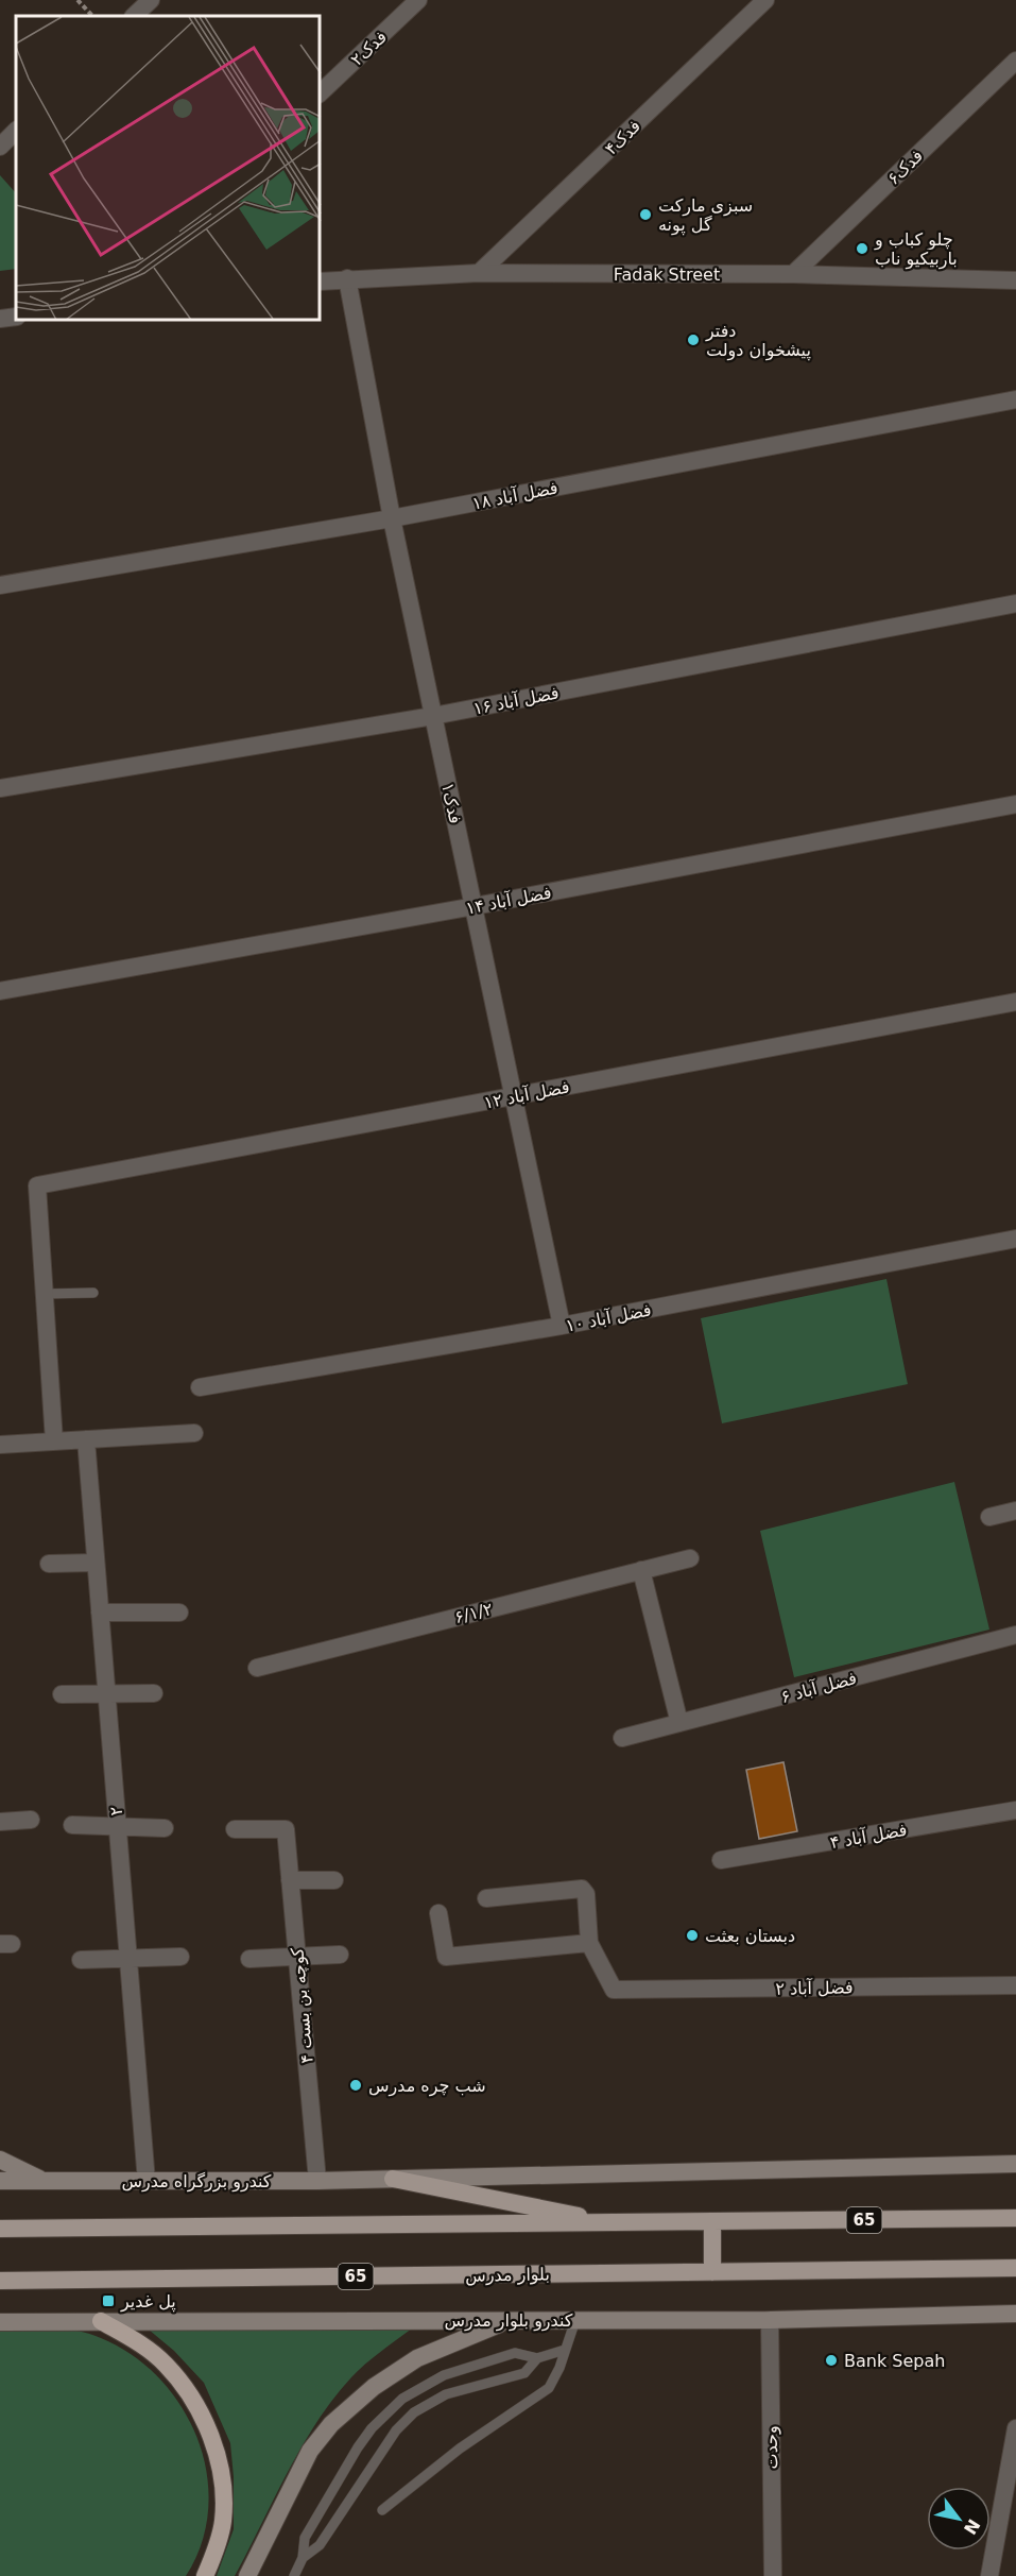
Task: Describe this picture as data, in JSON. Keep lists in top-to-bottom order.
{
  "streets": {
    "main road": [
      "کندرو بزرگراه مدرس",
      "65",
      "بلوار مدرس",
      "کندرو بلوار مدرس"
    ],
    "street": [
      "فدک۲",
      "فدک۴",
      "فدک۶",
      "Fadak Street",
      "فضل آباد ۱۸",
      "فضل آباد ۱۶",
      "فدک۱",
      "فضل آباد ۱۴",
      "فضل آباد ۱۲",
      "فضل آباد ۱۰",
      "۶/۱/۲",
      "فضل آباد ۶",
      "۲",
      "فضل آباد ۴",
      "فضل آباد ۲",
      "کوچه بن بست ۴",
      "وحدت"
    ]
  },
  "crossings": [
    ["فدک۴", "Fadak Street"],
    ["فدک۶", "Fadak Street"],
    ["Fadak Street", "فدک۱"],
    ["فضل آباد ۱۸", "فدک۱"],
    ["فضل آباد ۱۶", "فدک۱"],
    ["فدک۱", "فضل آباد ۱۴"],
    ["فدک۱", "فضل آباد ۱۲"],
    ["فدک۱", "فضل آباد ۱۰"],
    ["۲", "کندرو بزرگراه مدرس"],
    ["کوچه بن بست ۴", "کندرو بزرگراه مدرس"],
    ["کندرو بلوار مدرس", "وحدت"]
  ],
  "places": {
    "other": [
      "سبزی مارکت گل پونه",
      "چلو کباب و باربیکیو ناب",
      "دفتر پیشخوان دولت",
      "دبستان بعثت",
      "شب چره مدرس",
      "Bank Sepah"
    ],
    "transit": ["پل غدیر"]
  },
  "north": "bottom right"
}
